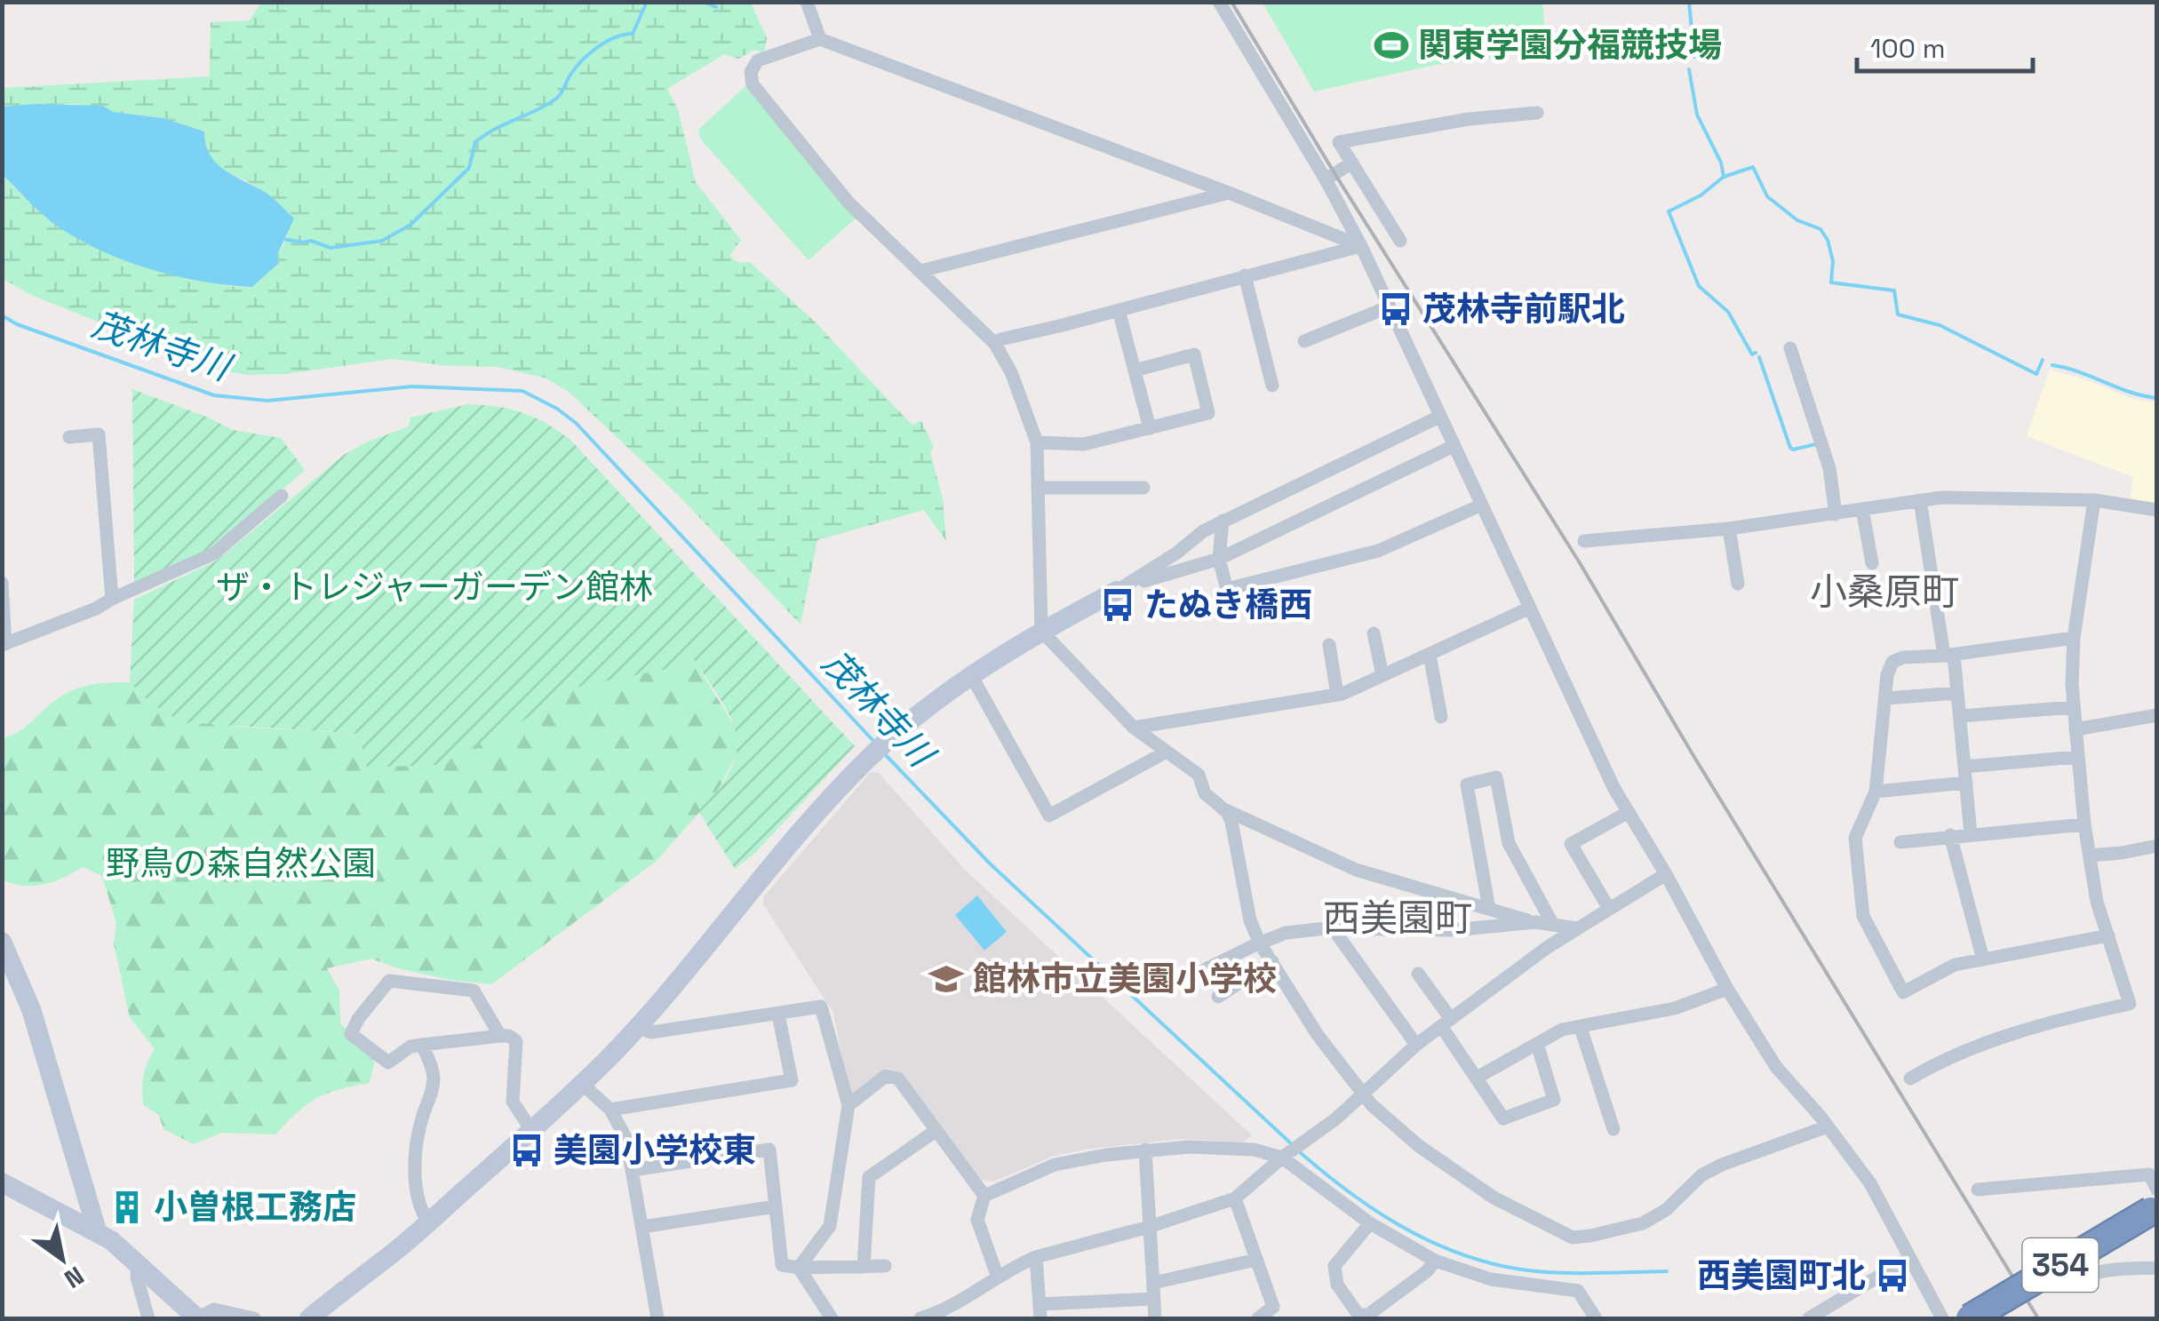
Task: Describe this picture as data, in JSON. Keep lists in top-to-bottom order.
{
  "streets": {
    "highway": ["354"]
  },
  "districts": ["小桑原町", "西美園町"],
  "water": ["茂林寺川"],
  "parks": ["ザ・トレジャーガーデン館林", "野鳥の森自然公園"],
  "places": {
    "sports": ["関東学園分福競技場"],
    "bus stop": [
      "茂林寺前駅北",
      "たぬき橋西",
      "美園小学校東",
      "西美園町北"
    ],
    "school or university": ["館林市立美園小学校"],
    "building": ["小曽根工務店"]
  },
  "scale_bar": "100 m",
  "north": "bottom right"
}
